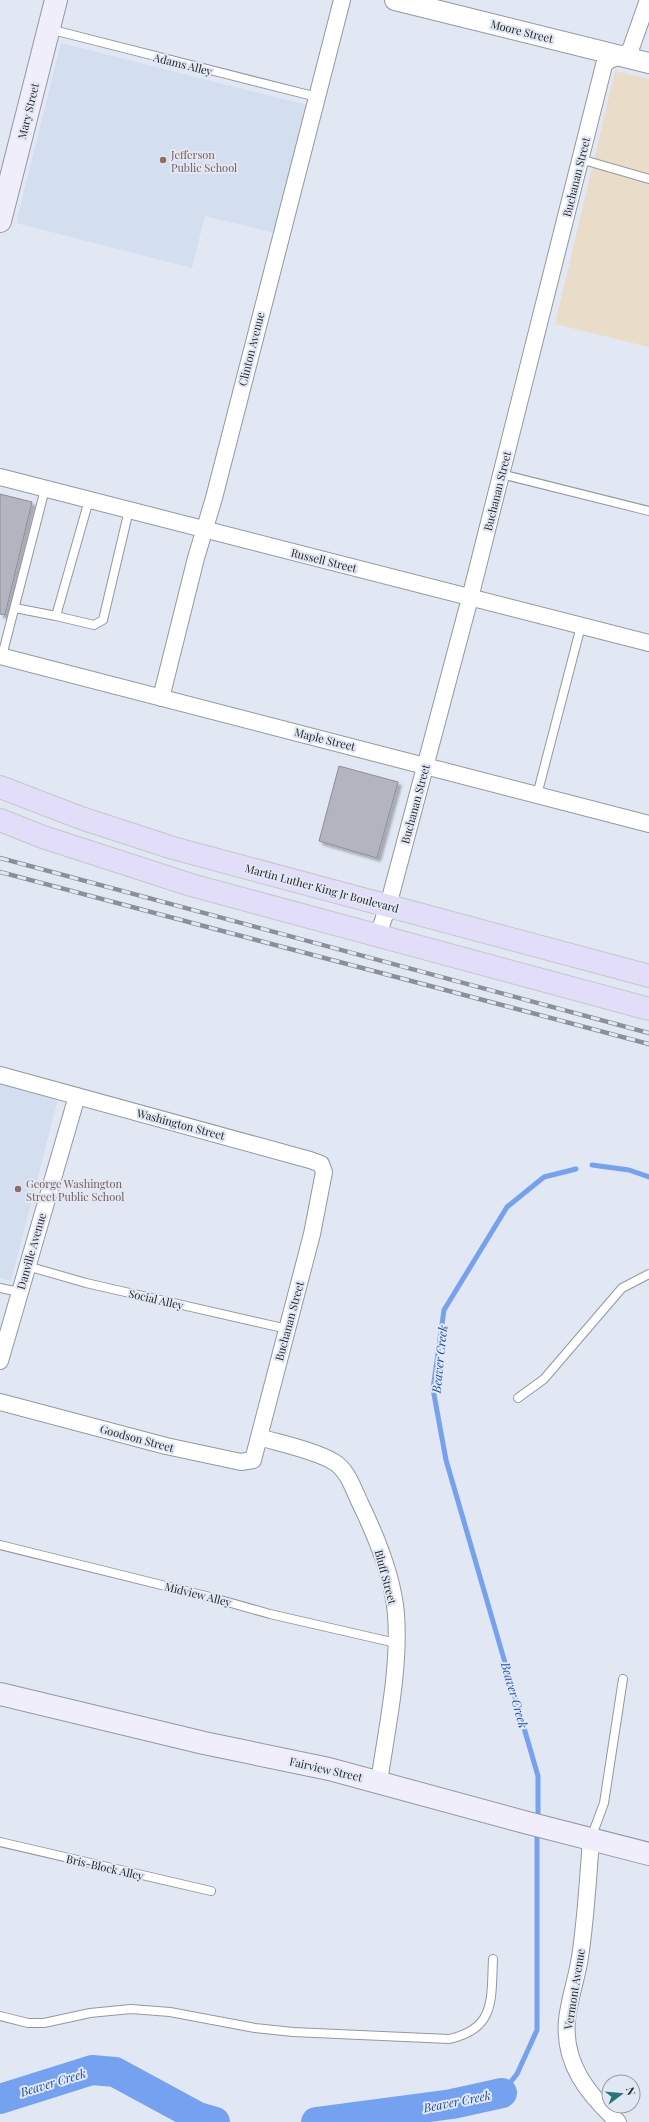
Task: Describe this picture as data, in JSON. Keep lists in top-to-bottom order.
{
  "streets": {
    "main road": ["Mary Street", "Martin Luther King Jr Boulevard", "Fairview Street"],
    "street": [
      "Moore Street",
      "Buchanan Street",
      "Clinton Avenue",
      "Russell Street",
      "Maple Street",
      "Washington Street",
      "Danville Avenue",
      "Goodson Street",
      "Bluff Street",
      "Vermont Avenue"
    ],
    "lane": [
      "Adams Alley",
      "Social Alley",
      "Midview Alley",
      "Bris-Block Alley"
    ]
  },
  "crossings": [
    ["Moore Street", "Buchanan Street"],
    ["Adams Alley", "Mary Street"],
    ["Adams Alley", "Clinton Avenue"],
    ["Buchanan Street", "Russell Street"],
    ["Buchanan Street", "Maple Street"],
    ["Buchanan Street", "Martin Luther King Jr Boulevard"],
    ["Buchanan Street", "Washington Street"],
    ["Buchanan Street", "Social Alley"],
    ["Buchanan Street", "Goodson Street"],
    ["Buchanan Street", "Bluff Street"],
    ["Clinton Avenue", "Russell Street"],
    ["Clinton Avenue", "Maple Street"],
    ["Washington Street", "Danville Avenue"],
    ["Danville Avenue", "Social Alley"],
    ["Goodson Street", "Bluff Street"],
    ["Bluff Street", "Midview Alley"],
    ["Bluff Street", "Fairview Street"],
    ["Fairview Street", "Vermont Avenue"]
  ],
  "water": ["Beaver Creek"],
  "places": ["Jefferson Public School", "George Washington Street Public School"],
  "north": "right"
}
